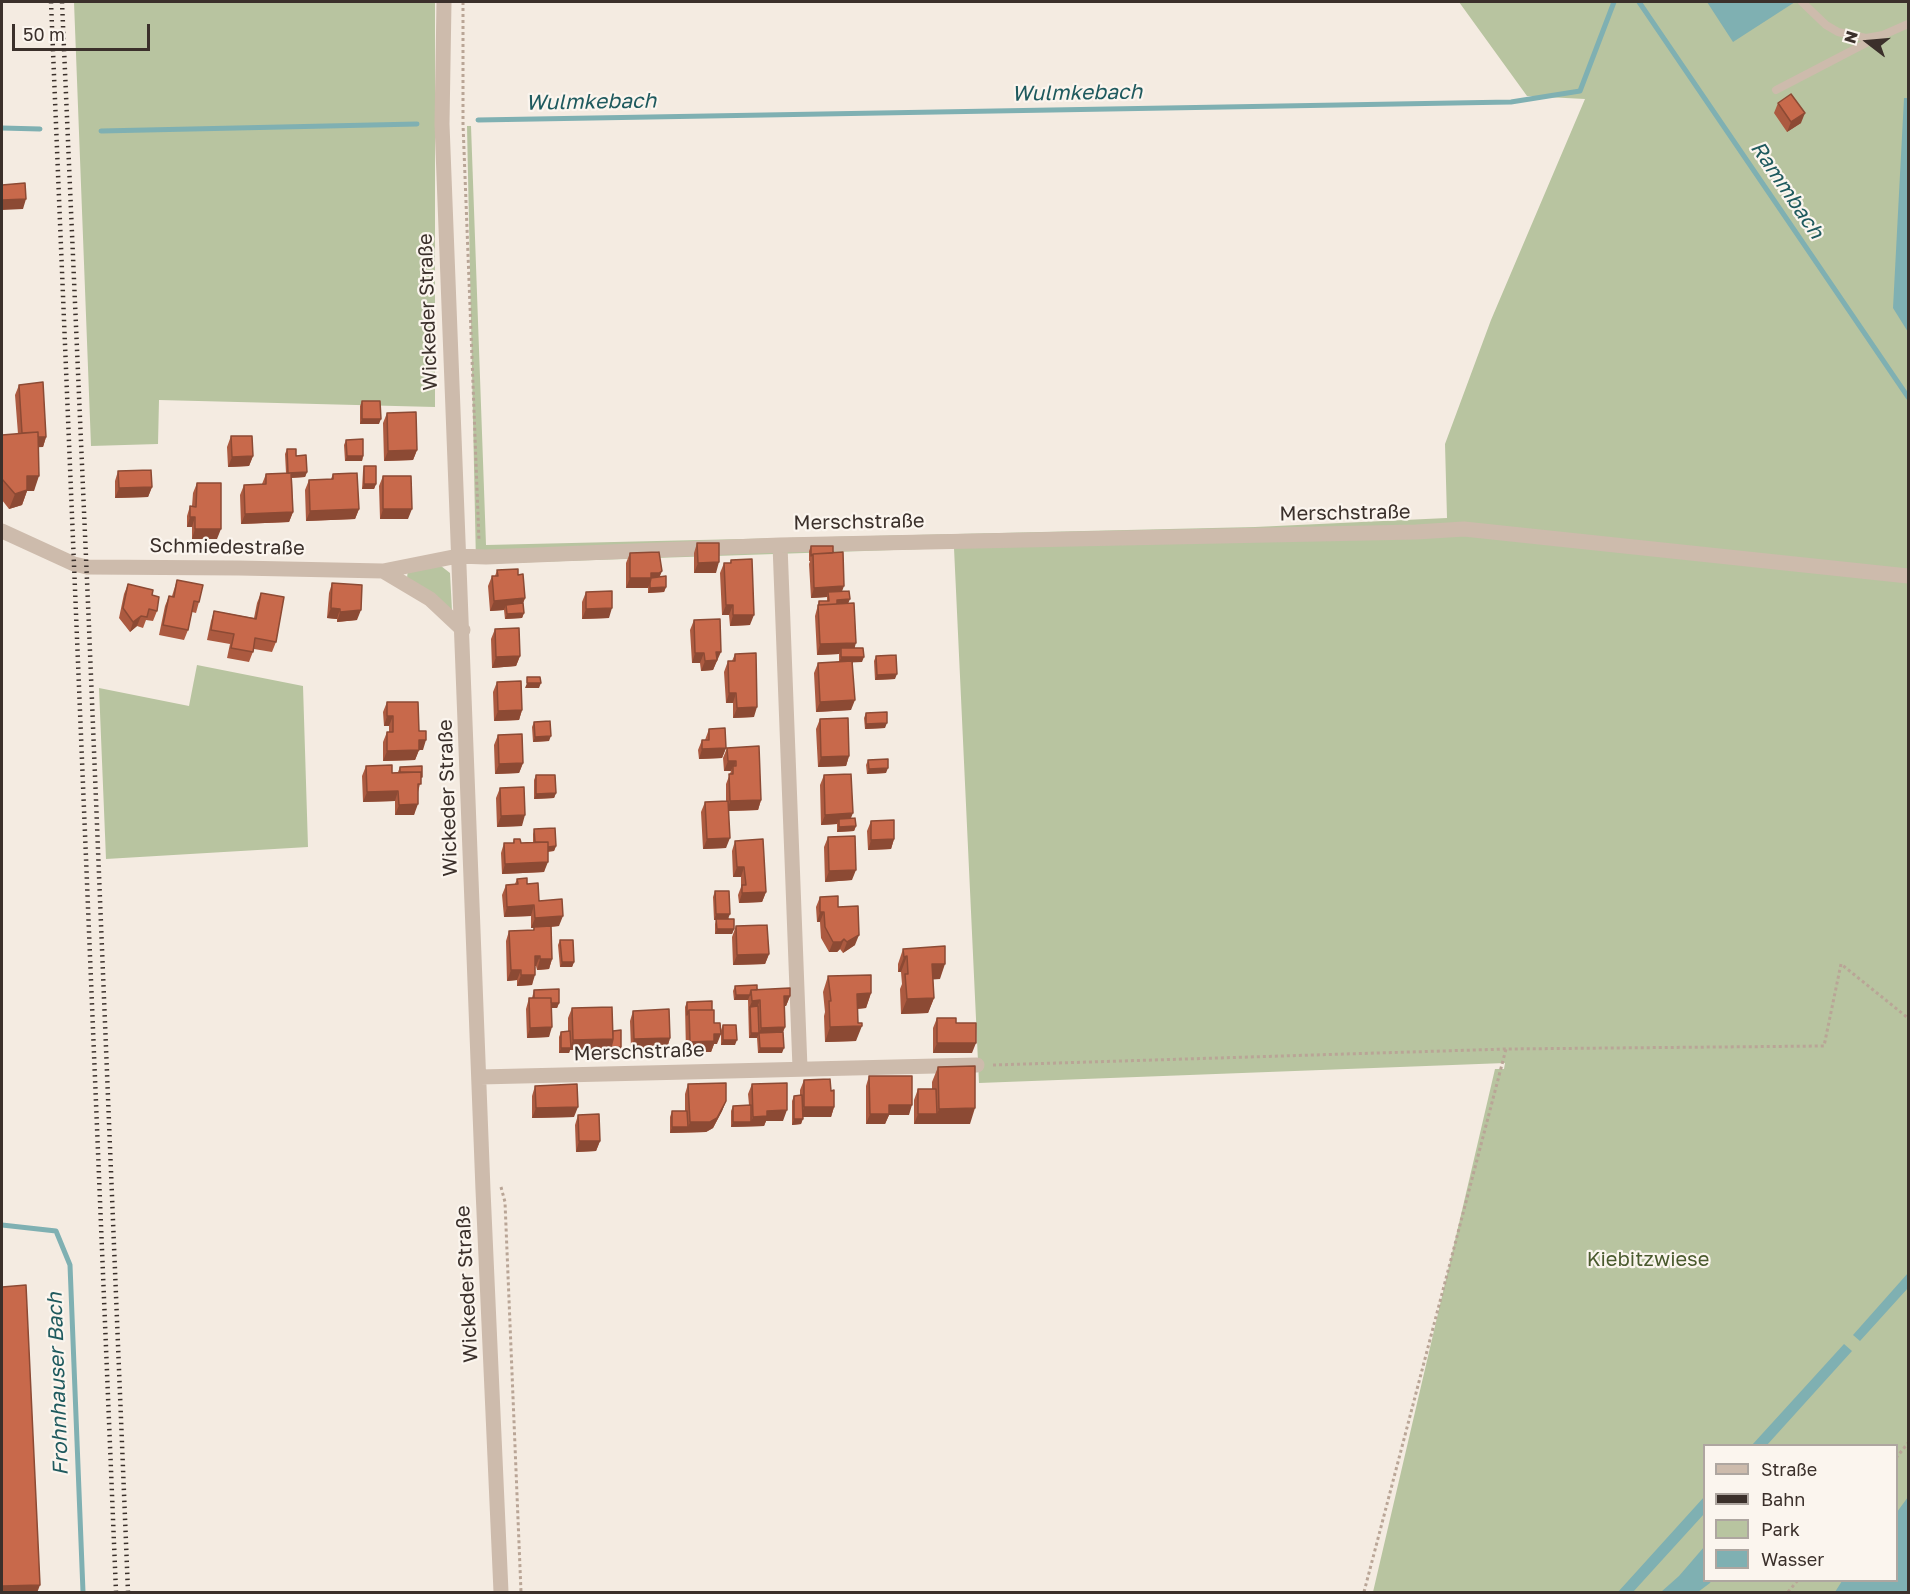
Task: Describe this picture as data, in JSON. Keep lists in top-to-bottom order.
{
  "streets": {
    "street": ["Wickeder Straße", "Merschstraße", "Schmiedestraße"]
  },
  "crossings": [
    ["Wickeder Straße", "Merschstraße"],
    ["Wickeder Straße", "Schmiedestraße"],
    ["Merschstraße", "Schmiedestraße"]
  ],
  "water": ["Wulmkebach", "Rammbach", "Frohnhauser Bach"],
  "parks": ["Kiebitzwiese"],
  "legend": [
    "Straße",
    "Bahn",
    "Park",
    "Wasser"
  ],
  "scale_bar": "50 m",
  "north": "left"
}
